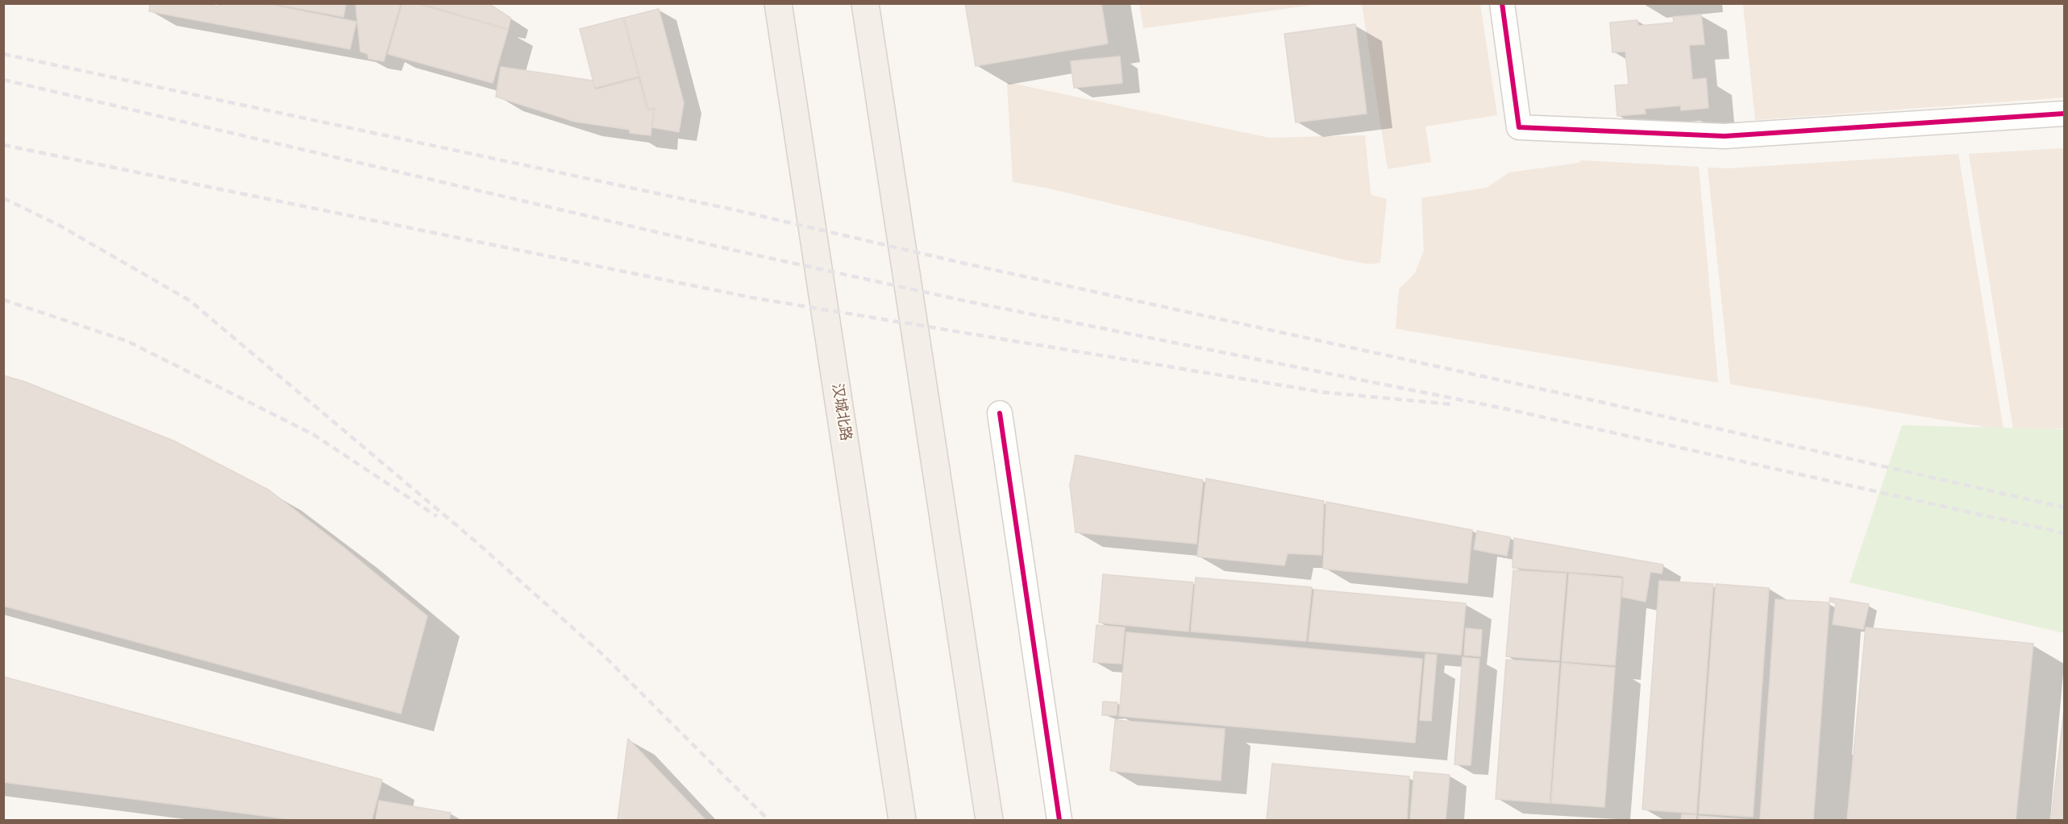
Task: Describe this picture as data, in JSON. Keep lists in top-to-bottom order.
{
  "streets": {
    "main road": ["汉城北路"]
  }
}
